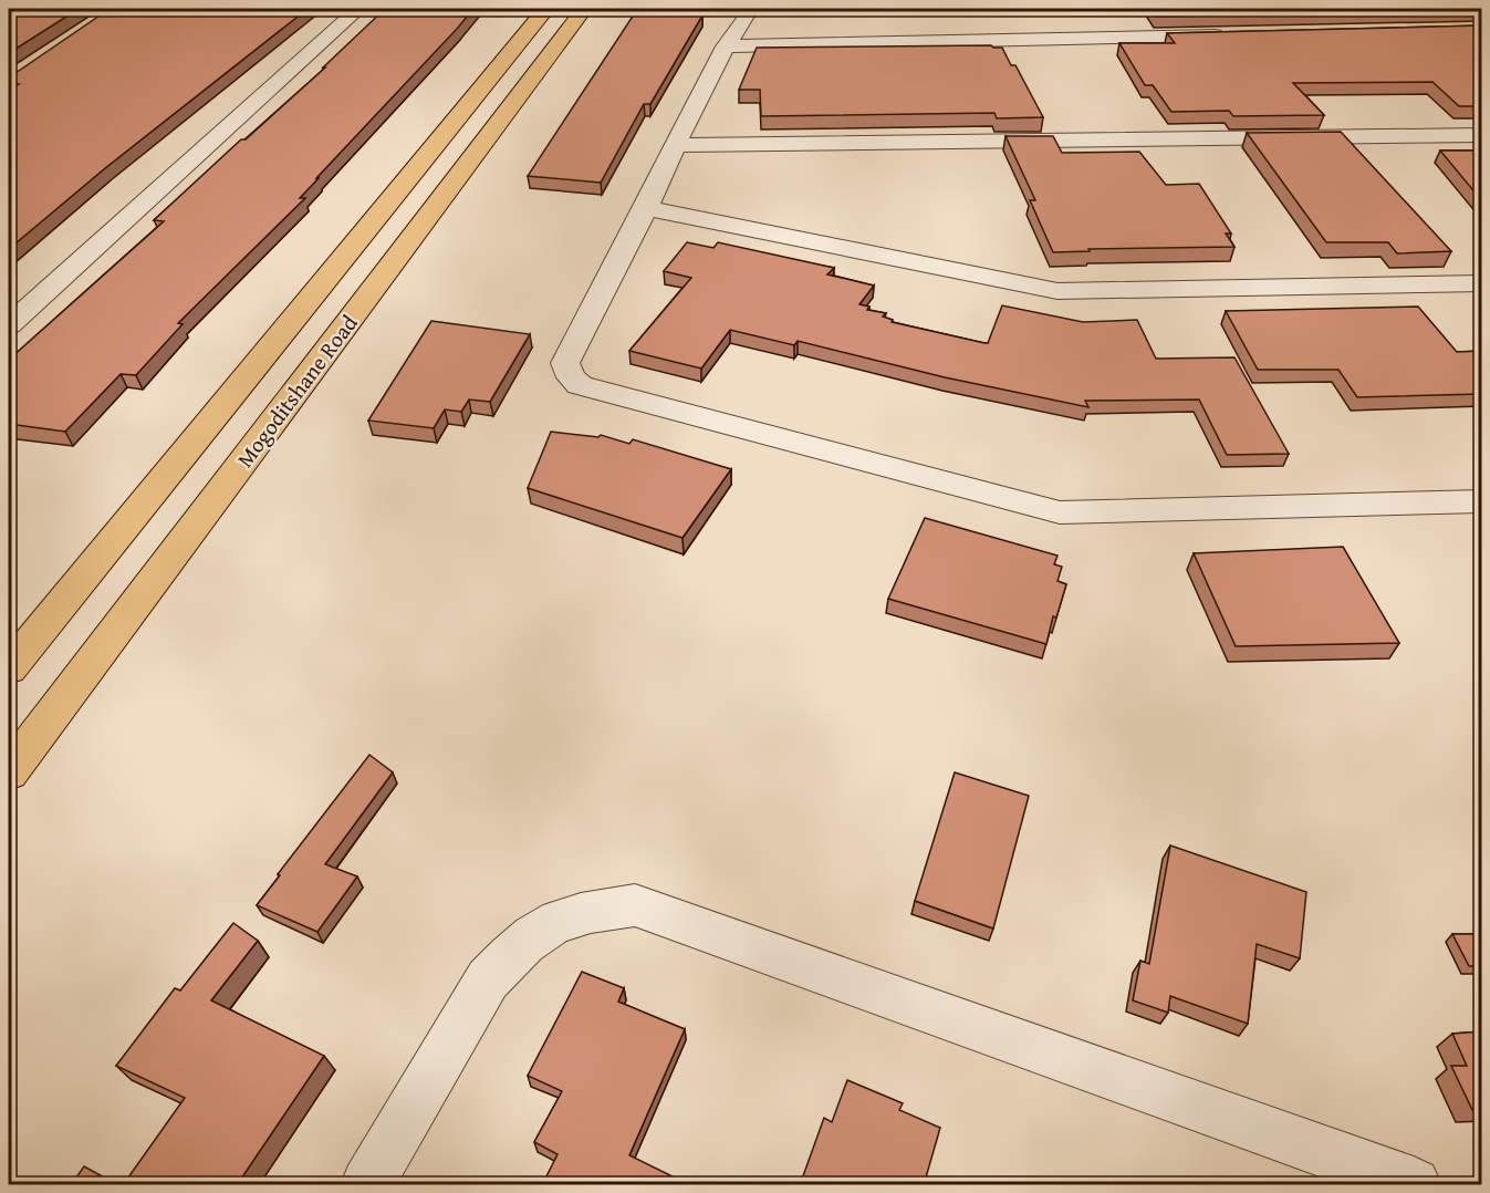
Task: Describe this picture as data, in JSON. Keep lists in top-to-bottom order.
{
  "streets": {
    "main road": ["Mogoditshane Road"]
  }
}
